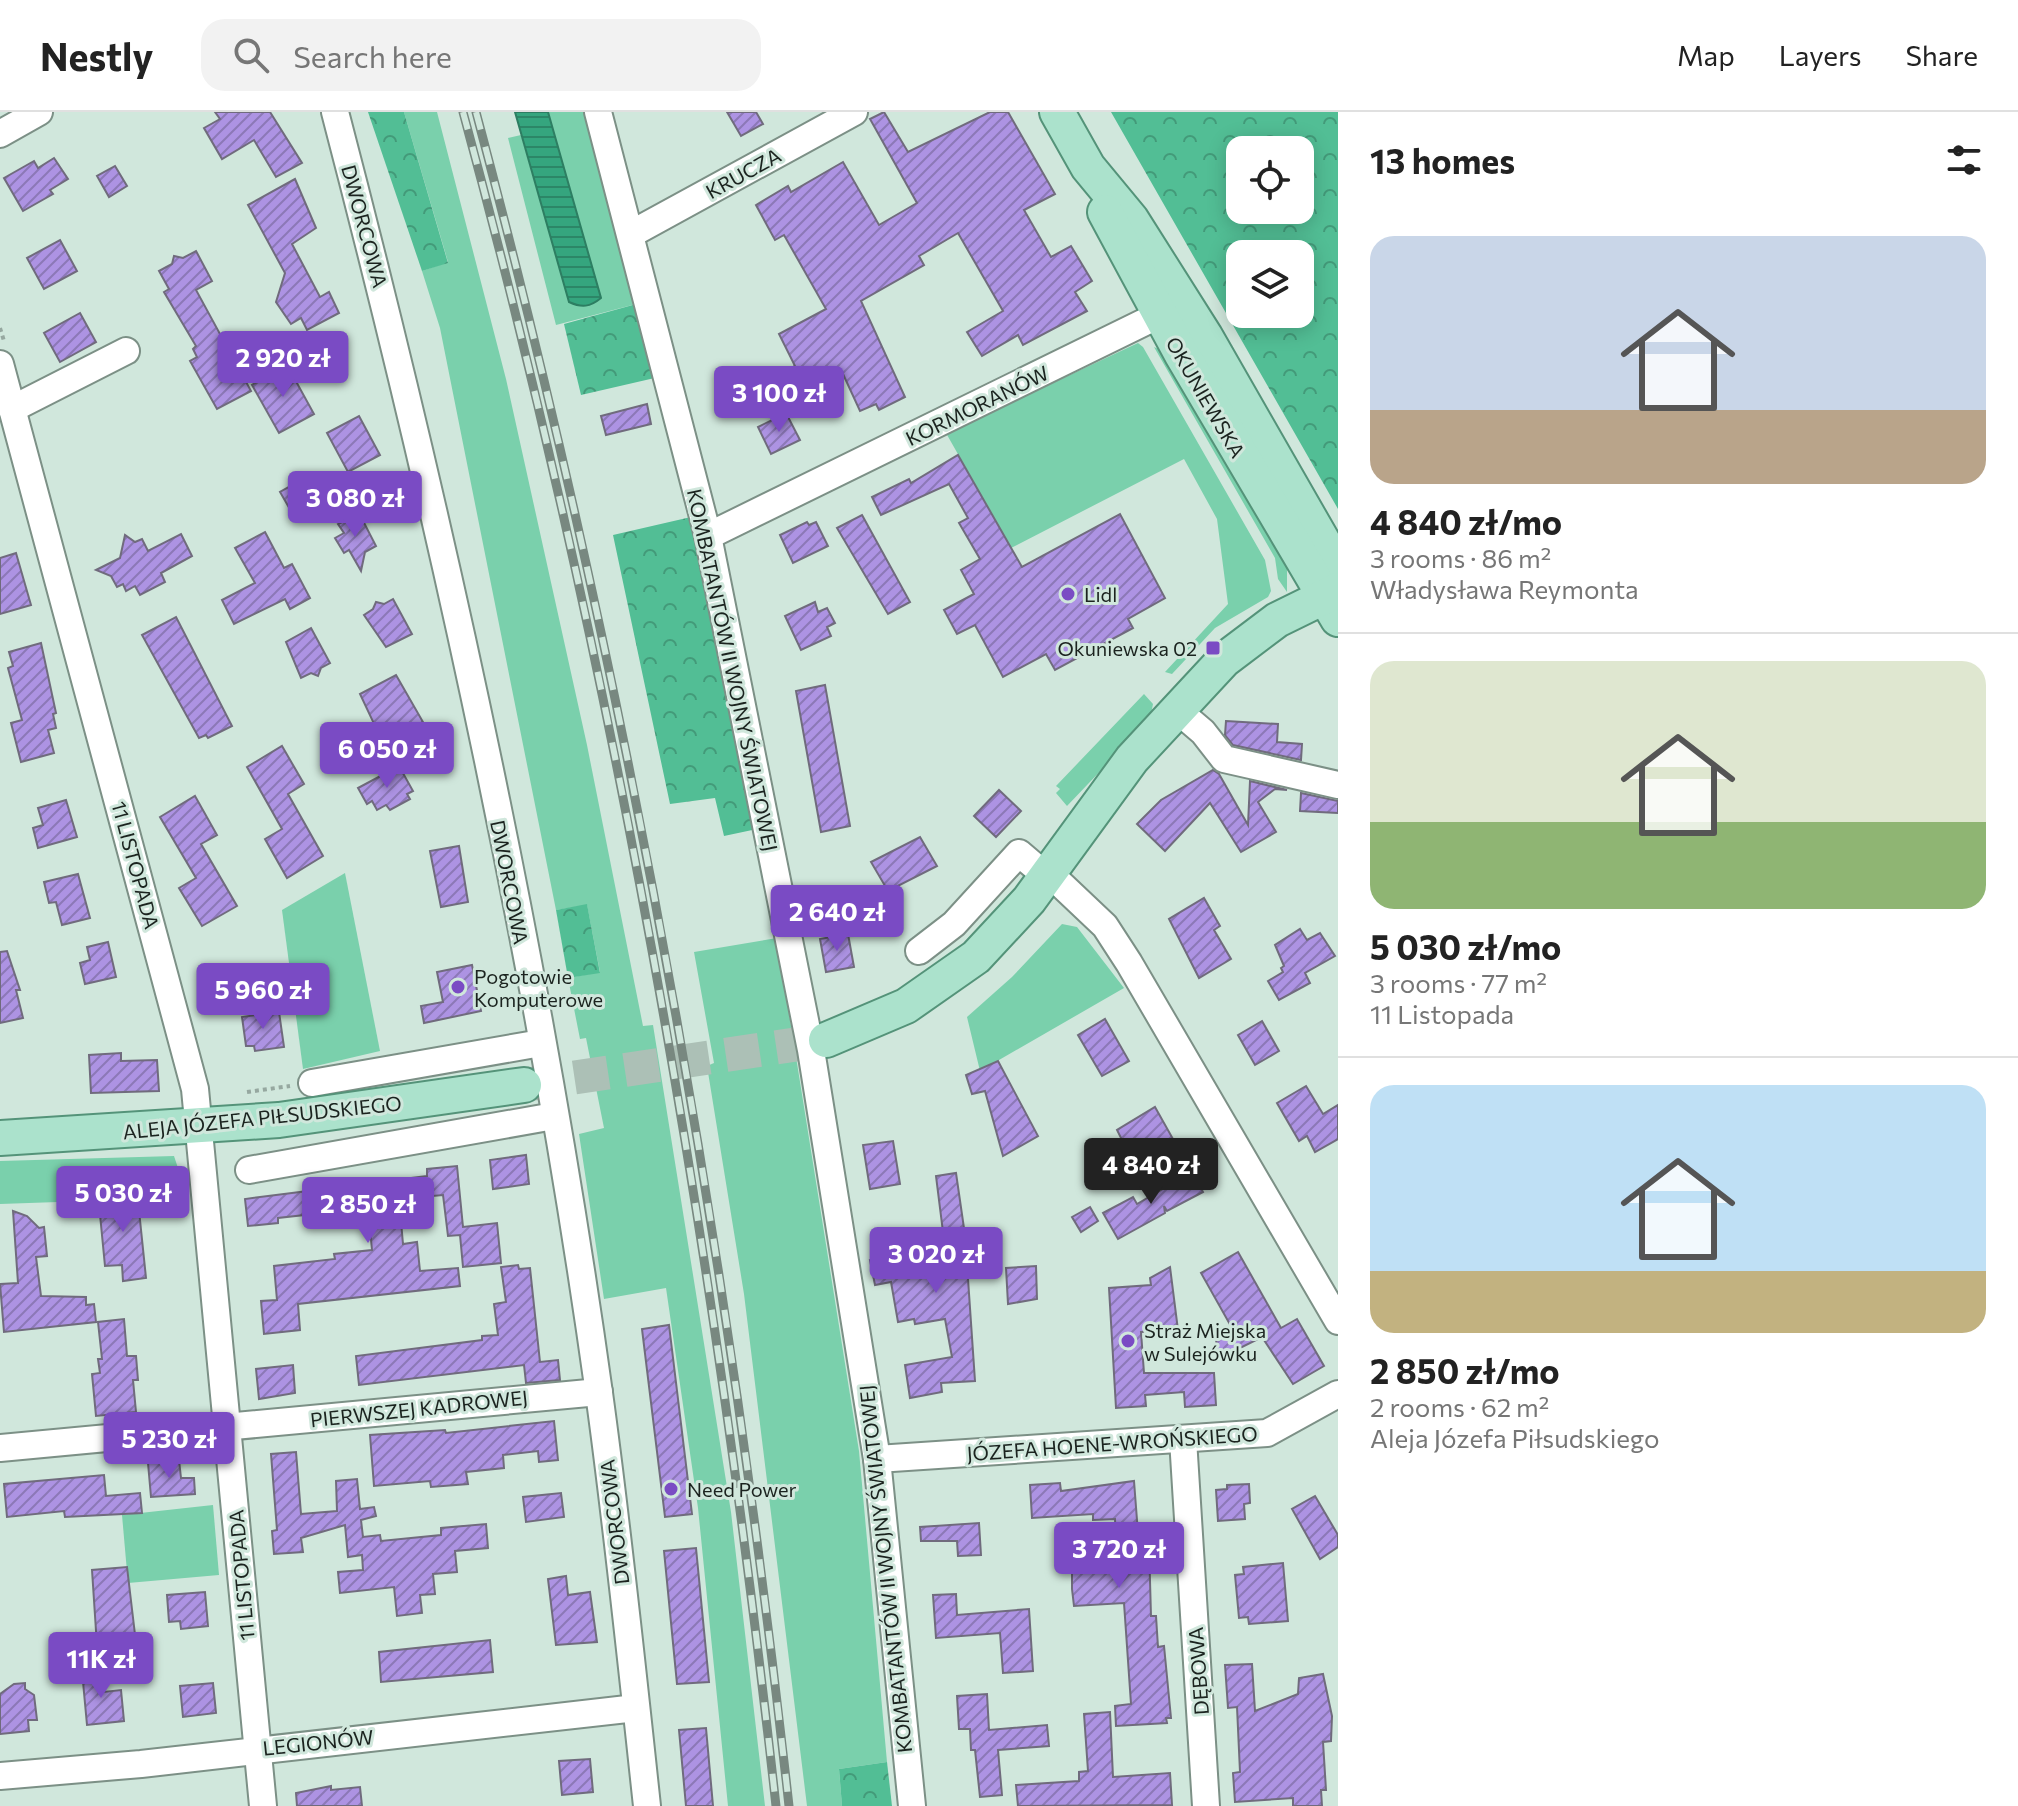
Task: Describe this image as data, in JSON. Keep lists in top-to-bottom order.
{
  "streets": {
    "main road": ["OKUNIEWSKA", "ALEJA JÓZEFA PIŁSUDSKIEGO"],
    "street": [
      "KRUCZA",
      "DWORCOWA",
      "KORMORANÓW",
      "KOMBATANTÓW II WOJNY ŚWIATOWEJ",
      "11 LISTOPADA",
      "PIERWSZEJ KADROWEJ",
      "JÓZEFA HOENE-WROŃSKIEGO",
      "DĘBOWA",
      "LEGIONÓW"
    ]
  },
  "crossings": [
    ["KRUCZA", "KOMBATANTÓW II WOJNY ŚWIATOWEJ"],
    ["DWORCOWA", "ALEJA JÓZEFA PIŁSUDSKIEGO"],
    ["DWORCOWA", "PIERWSZEJ KADROWEJ"],
    ["DWORCOWA", "LEGIONÓW"],
    ["OKUNIEWSKA", "KORMORANÓW"],
    ["KORMORANÓW", "KOMBATANTÓW II WOJNY ŚWIATOWEJ"],
    ["KOMBATANTÓW II WOJNY ŚWIATOWEJ", "JÓZEFA HOENE-WROŃSKIEGO"],
    ["11 LISTOPADA", "ALEJA JÓZEFA PIŁSUDSKIEGO"],
    ["11 LISTOPADA", "PIERWSZEJ KADROWEJ"],
    ["11 LISTOPADA", "LEGIONÓW"],
    ["JÓZEFA HOENE-WROŃSKIEGO", "DĘBOWA"]
  ],
  "places": {
    "other": [
      "Lidl",
      "Pogotowie Komputerowe",
      "Straż Miejska w Sulejówku",
      "Need Power"
    ],
    "transit": ["Okuniewska 02"]
  },
  "page": {
    "header": "Nestly",
    "search": "Search here",
    "nav": ["Map", "Layers", "Share"],
    "heading": "13 homes",
    "list": [
      {
        "name": "4 840 zł/mo",
        "note": "3 rooms · 86 m² · Władysława Reymonta"
      },
      {
        "name": "5 030 zł/mo",
        "note": "3 rooms · 77 m² · 11 Listopada"
      },
      {
        "name": "2 850 zł/mo",
        "note": "2 rooms · 62 m² · Aleja Józefa Piłsudskiego"
      }
    ],
    "price": [
      "2 920 zł",
      "3 100 zł",
      "3 080 zł",
      "6 050 zł",
      "2 640 zł",
      "5 960 zł",
      "4 840 zł",
      "5 030 zł",
      "2 850 zł",
      "3 020 zł",
      "5 230 zł",
      "3 720 zł",
      "11K zł"
    ]
  }
}
